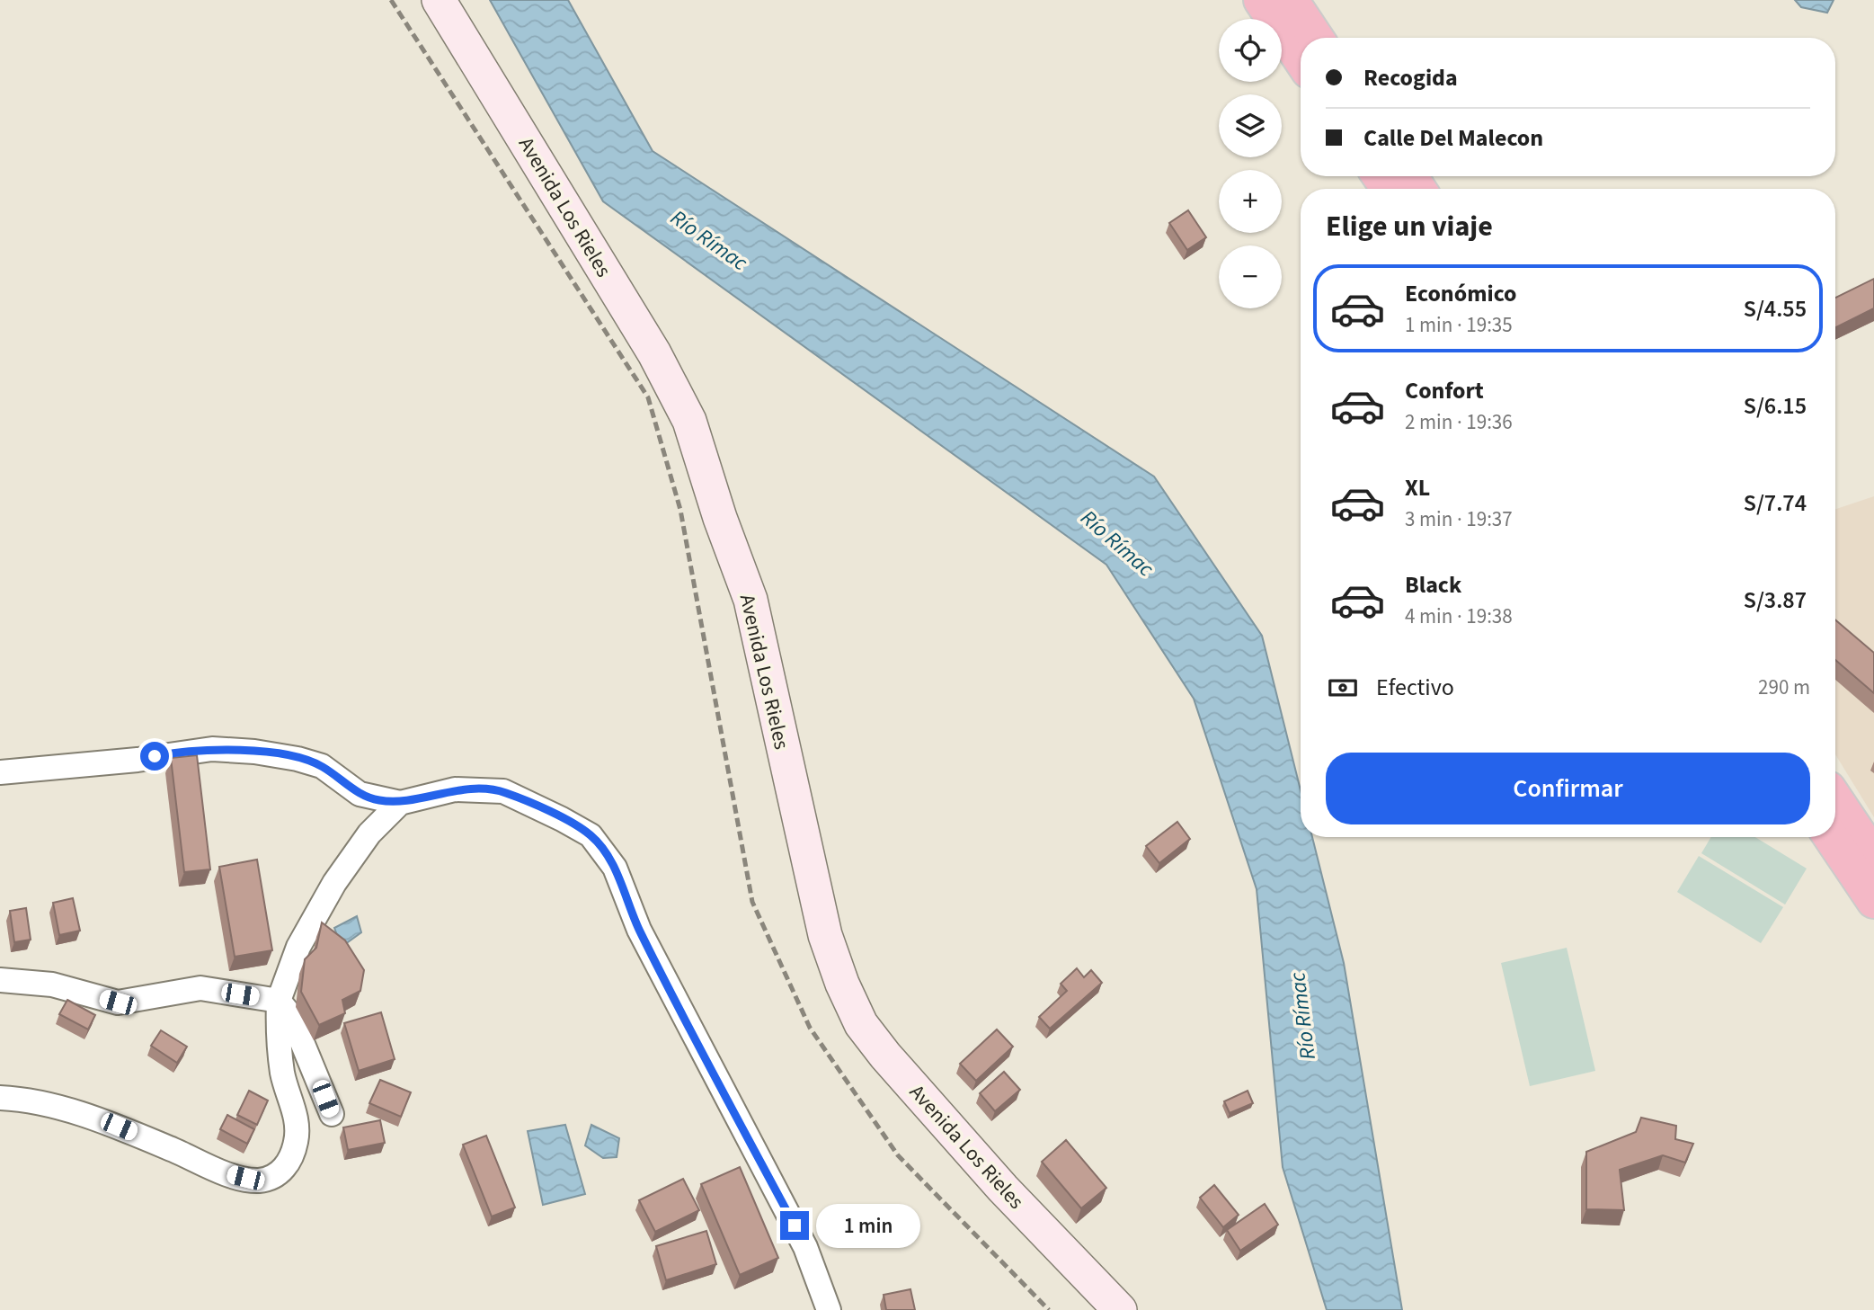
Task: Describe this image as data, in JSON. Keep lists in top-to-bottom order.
{
  "streets": {
    "street": ["Avenida Los Rieles"]
  },
  "water": ["Río Rímac"],
  "page": {
    "map_buttons": ["+", "−"],
    "banner": ["Recogida", "Calle Del Malecon"],
    "heading": "Elige un viaje",
    "list": [
      {
        "name": "Económico",
        "note": "1 min · 19:35",
        "value": "S/4.55"
      },
      {
        "name": "Confort",
        "note": "2 min · 19:36",
        "value": "S/6.15"
      },
      {
        "name": "XL",
        "note": "3 min · 19:37",
        "value": "S/7.74"
      },
      {
        "name": "Black",
        "note": "4 min · 19:38",
        "value": "S/3.87"
      }
    ],
    "pay": ["Efectivo", "290 m"],
    "buttons": "Confirmar",
    "bubble": "1 min"
  }
}
